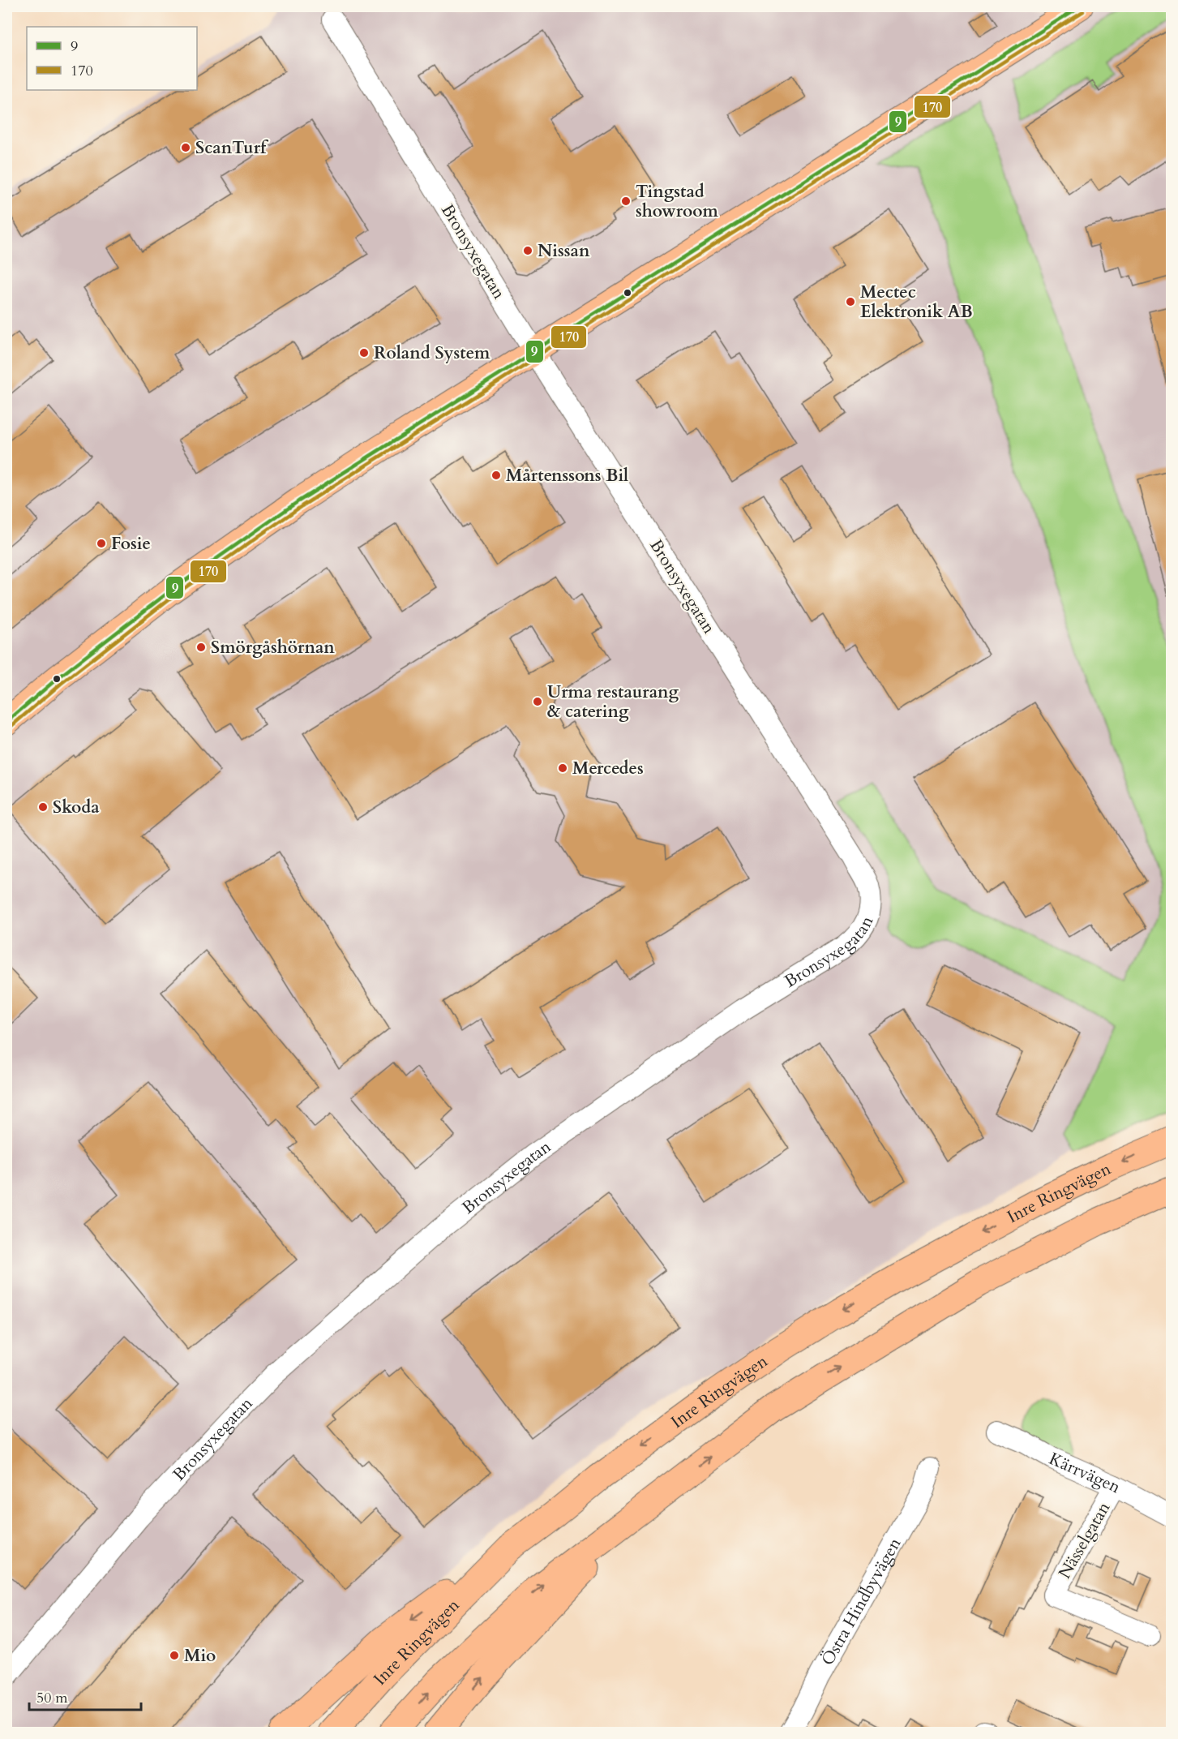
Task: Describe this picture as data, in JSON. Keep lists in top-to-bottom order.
{
  "streets": {
    "highway": ["Inre Ringvägen"],
    "street": [
      "Bronsyxegatan",
      "Kärrvägen",
      "Nässelgatan",
      "Östra Hindbyvägen"
    ]
  },
  "crossings": [
    ["Kärrvägen", "Nässelgatan"]
  ],
  "places": [
    "ScanTurf",
    "Tingstad showroom",
    "Nissan",
    "Mectec Elektronik AB",
    "Roland System",
    "Mårtenssons Bil",
    "Fosie",
    "Smörgåshörnan",
    "Urma restaurang & catering",
    "Mercedes",
    "Skoda",
    "Mio"
  ],
  "lines": ["transit line 9", "transit line 170"],
  "legend": ["9", "170"],
  "scale_bar": "50 m"
}
